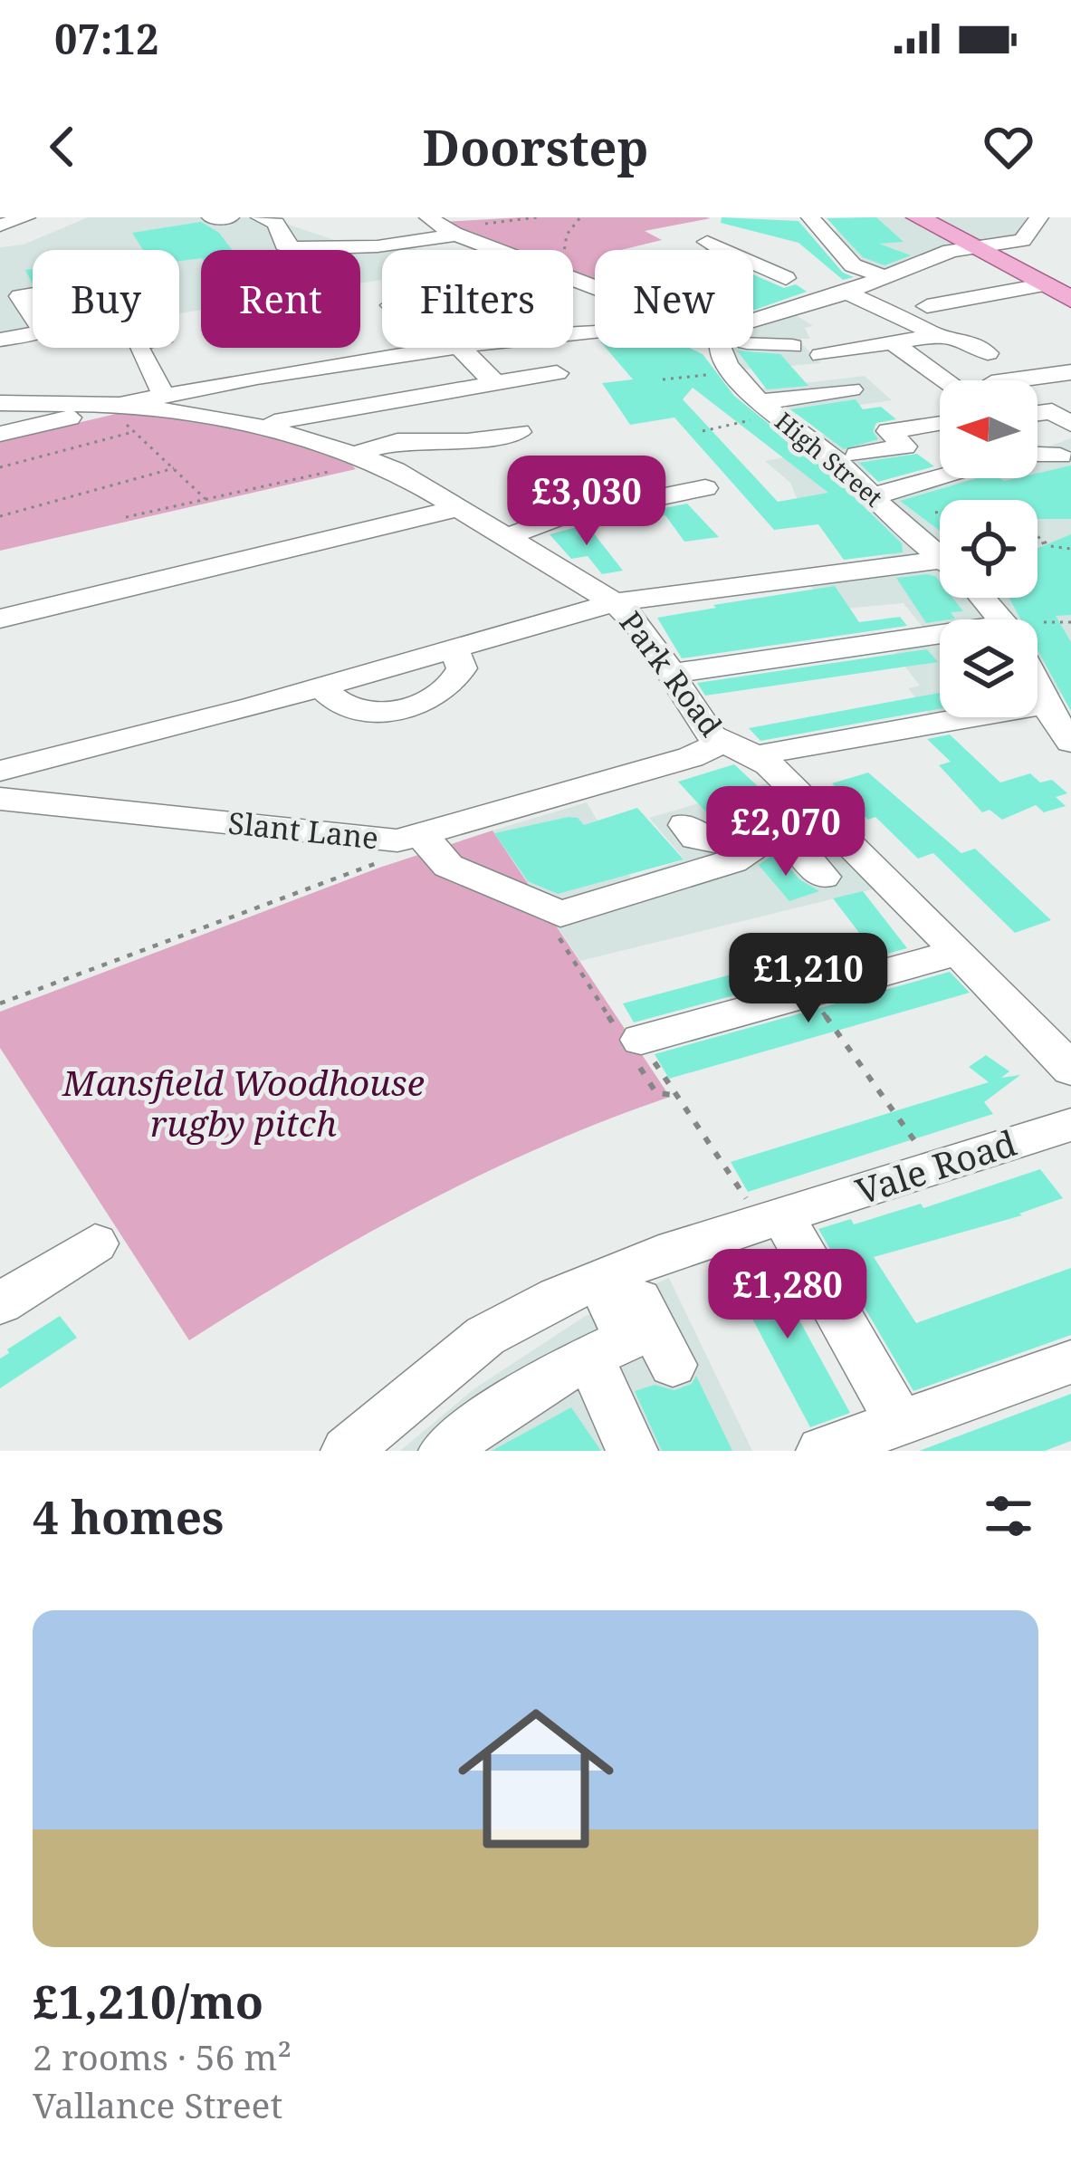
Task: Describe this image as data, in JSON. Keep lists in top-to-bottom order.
{
  "streets": {
    "street": [
      "High Street",
      "Park Road",
      "Slant Lane",
      "Vale Road"
    ]
  },
  "crossings": [
    ["High Street", "Slant Lane"],
    ["Park Road", "Slant Lane"]
  ],
  "parks": ["Mansfield Woodhouse rugby pitch"],
  "north": "left",
  "page": {
    "status": "07:12",
    "header": "Doorstep",
    "chip": [
      "Buy",
      "Rent",
      "Filters",
      "New"
    ],
    "price": [
      "£3,030",
      "£2,070",
      "£1,210",
      "£1,280"
    ],
    "heading": "4 homes",
    "list": [
      {
        "name": "£1,210/mo",
        "note": "2 rooms · 56 m² · Vallance Street"
      }
    ]
  }
}
